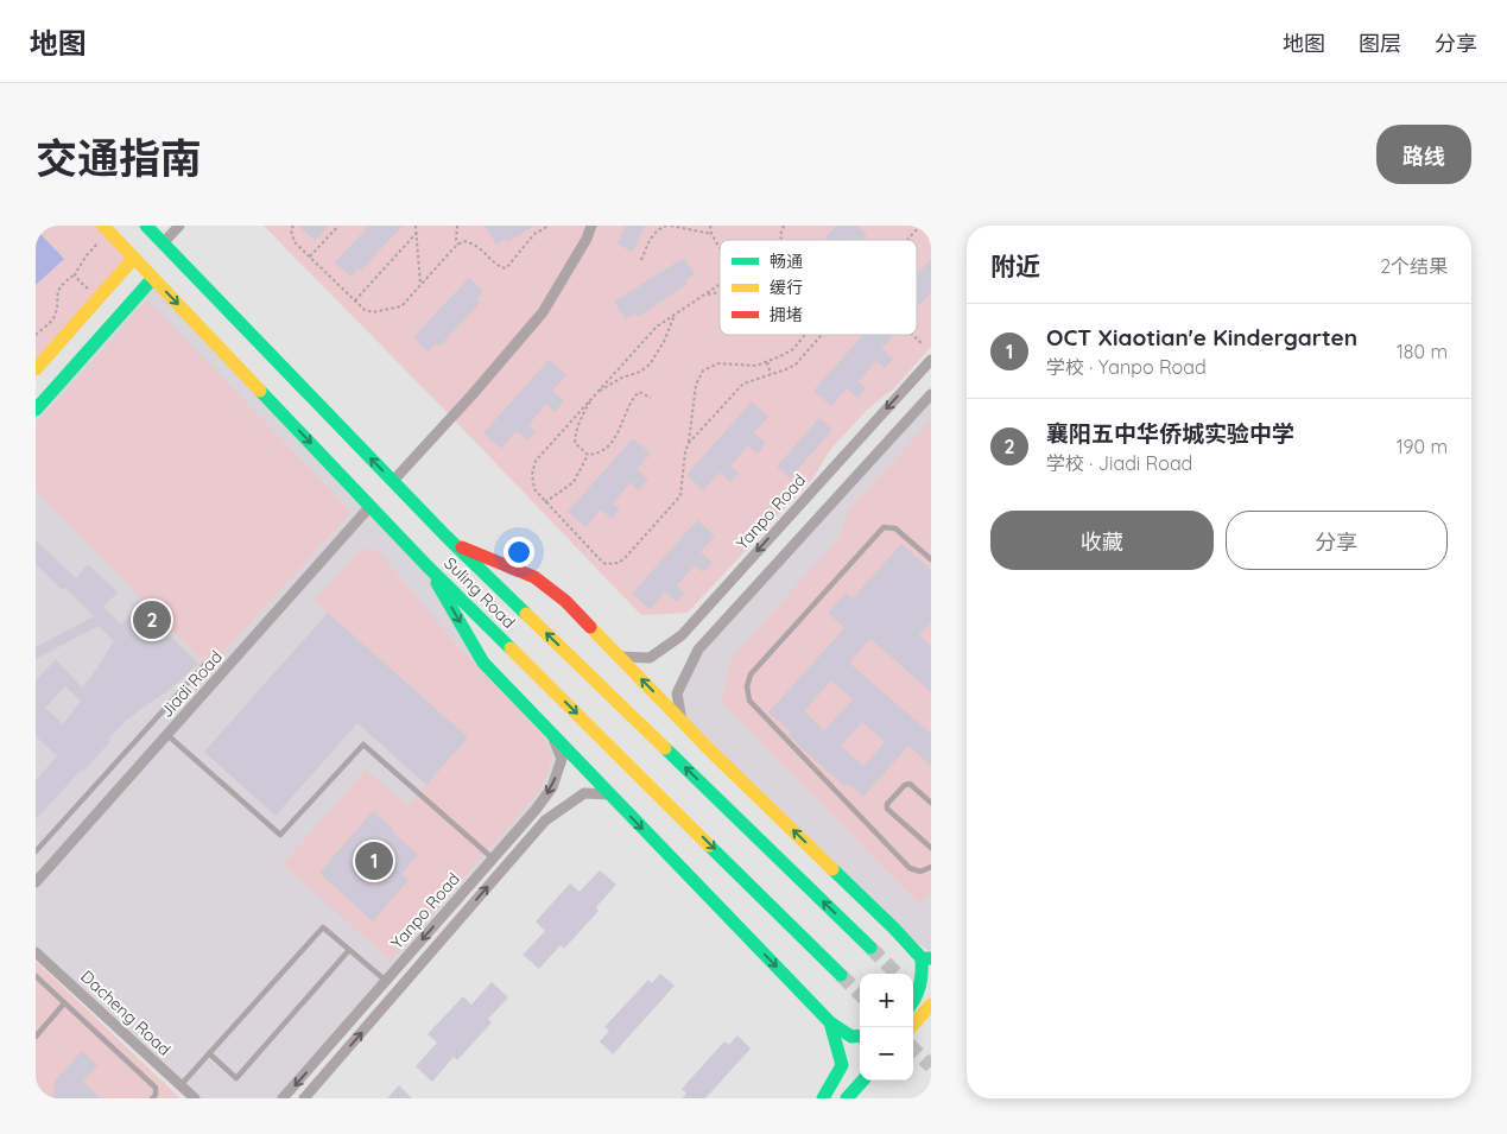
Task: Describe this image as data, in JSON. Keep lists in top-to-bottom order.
{
  "streets": {
    "main road": ["Suling Road"],
    "street": ["Yanpo Road", "Jiadi Road", "Dacheng Road"]
  },
  "crossings": [
    ["Suling Road", "Jiadi Road"]
  ],
  "legend": ["畅通", "缓行", "拥堵"],
  "page": {
    "header": "地图",
    "nav": ["地图", "图层", "分享"],
    "title": "交通指南",
    "buttons": [
      "路线",
      ["收藏", "分享"]
    ],
    "heading": ["附近", "2个结果"],
    "list": [
      {
        "mark": "1",
        "name": "OCT Xiaotian'e Kindergarten",
        "note": "学校 · Yanpo Road",
        "value": "180 m"
      },
      {
        "mark": "2",
        "name": "襄阳五中华侨城实验中学",
        "note": "学校 · Jiadi Road",
        "value": "190 m"
      }
    ],
    "pins": ["2", "1"],
    "map_buttons": ["+", "−"]
  }
}
